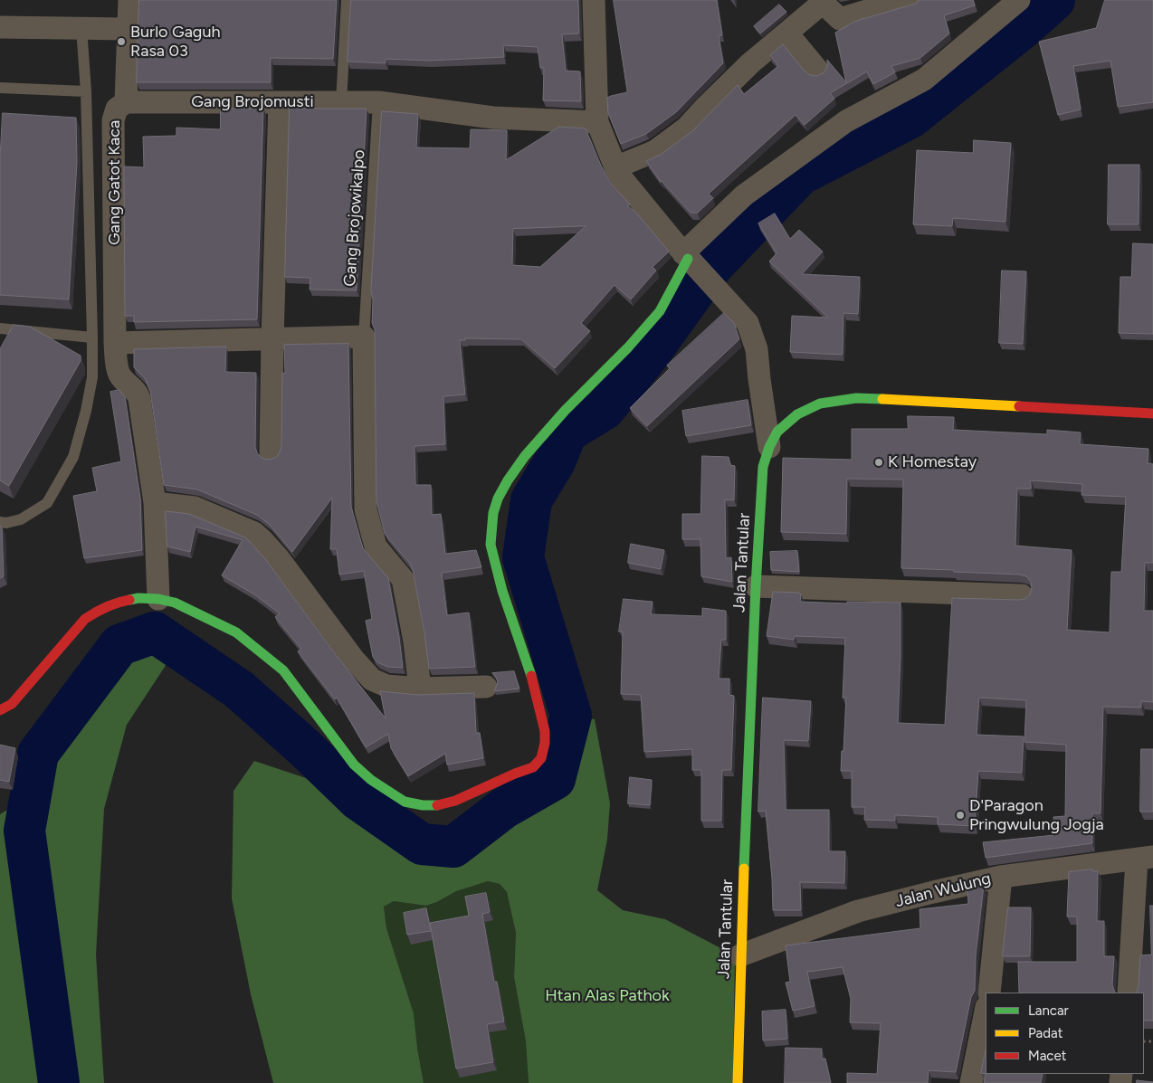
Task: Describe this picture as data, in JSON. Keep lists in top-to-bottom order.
{
  "streets": {
    "street": [
      "Gang Brojomusti",
      "Gang Gatot Kaca",
      "Jalan Tantular",
      "Jalan Wulung"
    ],
    "lane": ["Gang Brojowikalpo"]
  },
  "crossings": [
    ["Gang Brojomusti", "Gang Gatot Kaca"],
    ["Gang Brojomusti", "Gang Brojowikalpo"],
    ["Jalan Tantular", "Jalan Wulung"]
  ],
  "parks": ["Htan Alas Pathok"],
  "places": ["Burlo Gaguh Rasa 03", "K Homestay", "D'Paragon Pringwulung Jogja"],
  "legend": ["Lancar", "Padat", "Macet"]
}
